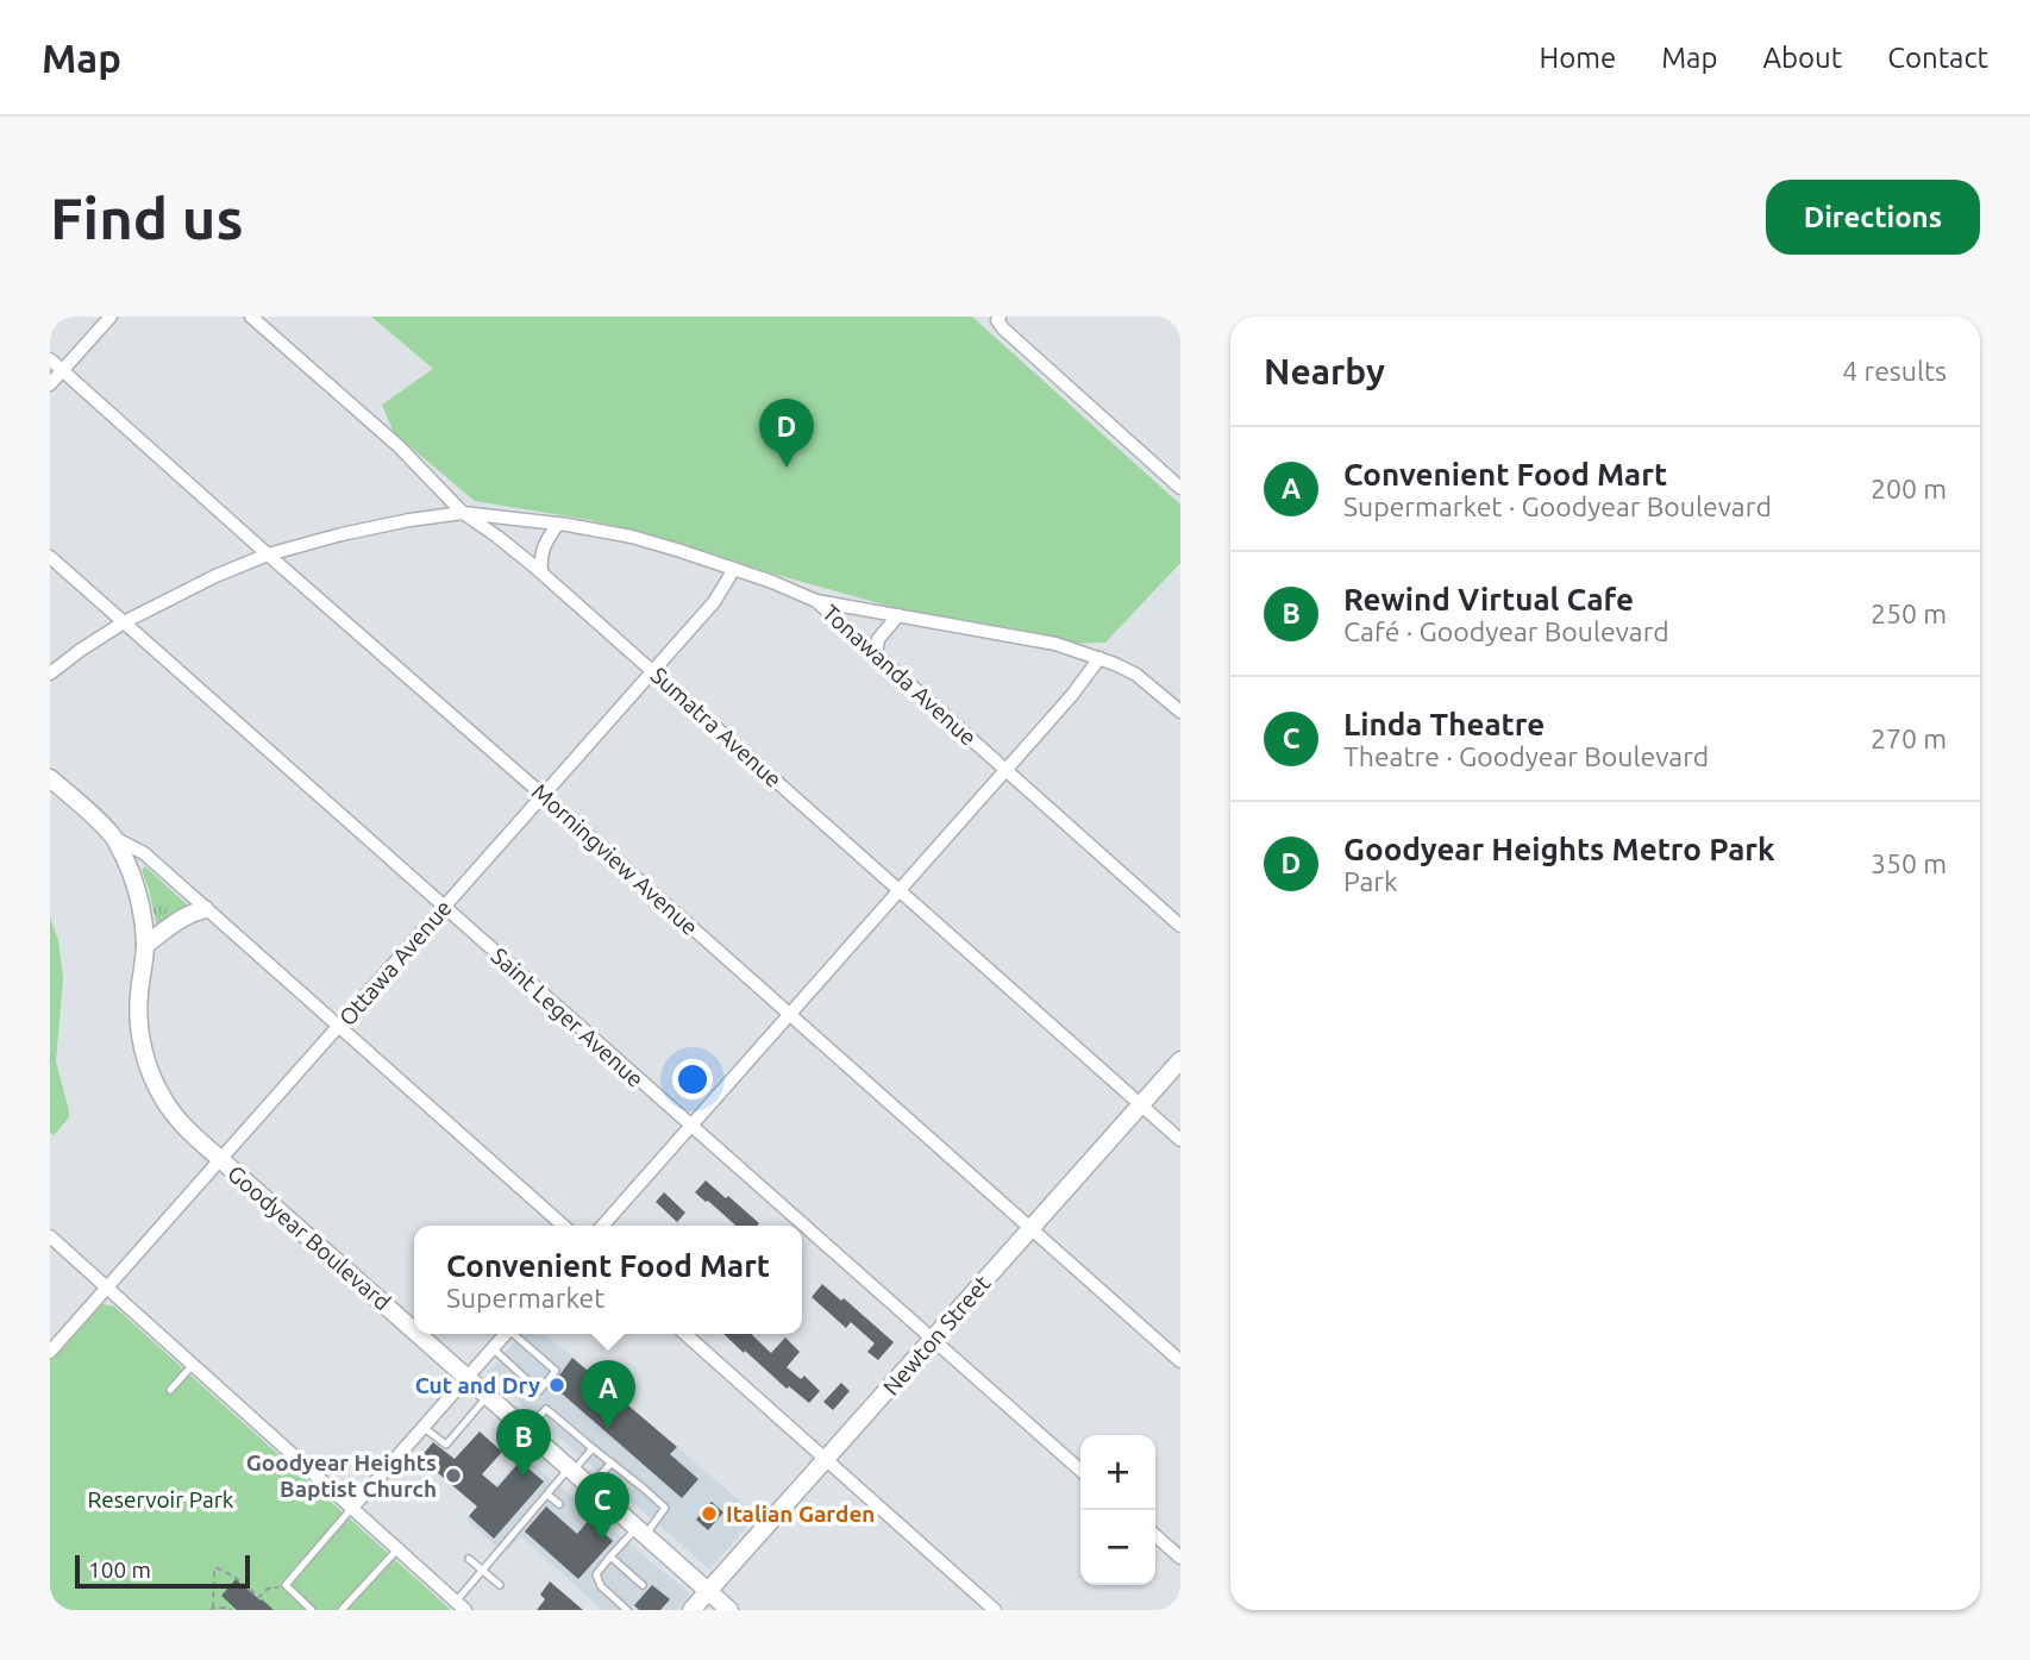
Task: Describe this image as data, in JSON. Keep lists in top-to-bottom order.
{
  "streets": {
    "street": [
      "Tonawanda Avenue",
      "Sumatra Avenue",
      "Morningview Avenue",
      "Ottawa Avenue",
      "Saint Leger Avenue",
      "Goodyear Boulevard",
      "Newton Street"
    ]
  },
  "crossings": [
    ["Tonawanda Avenue", "Sumatra Avenue"],
    ["Tonawanda Avenue", "Morningview Avenue"],
    ["Tonawanda Avenue", "Ottawa Avenue"],
    ["Tonawanda Avenue", "Saint Leger Avenue"],
    ["Sumatra Avenue", "Ottawa Avenue"],
    ["Sumatra Avenue", "Newton Street"],
    ["Morningview Avenue", "Ottawa Avenue"],
    ["Morningview Avenue", "Newton Street"],
    ["Ottawa Avenue", "Saint Leger Avenue"],
    ["Ottawa Avenue", "Goodyear Boulevard"],
    ["Saint Leger Avenue", "Newton Street"],
    ["Goodyear Boulevard", "Newton Street"]
  ],
  "parks": ["Reservoir Park"],
  "places": ["Cut and Dry", "Goodyear Heights Baptist Church", "Italian Garden"],
  "scale_bar": "100 m",
  "page": {
    "header": "Map",
    "nav": [
      "Home",
      "Map",
      "About",
      "Contact"
    ],
    "buttons": "Directions",
    "title": "Find us",
    "heading": ["Nearby", "4 results"],
    "pins": [
      "D",
      "A",
      "B",
      "C"
    ],
    "list": [
      {
        "mark": "A",
        "name": "Convenient Food Mart",
        "note": "Supermarket · Goodyear Boulevard",
        "value": "200 m"
      },
      {
        "mark": "B",
        "name": "Rewind Virtual Cafe",
        "note": "Café · Goodyear Boulevard",
        "value": "250 m"
      },
      {
        "mark": "C",
        "name": "Linda Theatre",
        "note": "Theatre · Goodyear Boulevard",
        "value": "270 m"
      },
      {
        "mark": "D",
        "name": "Goodyear Heights Metro Park",
        "note": "Park",
        "value": "350 m"
      }
    ],
    "popup": ["Convenient Food Mart", "Supermarket"],
    "map_buttons": ["+", "−"],
    "scale": "100 m"
  }
}
